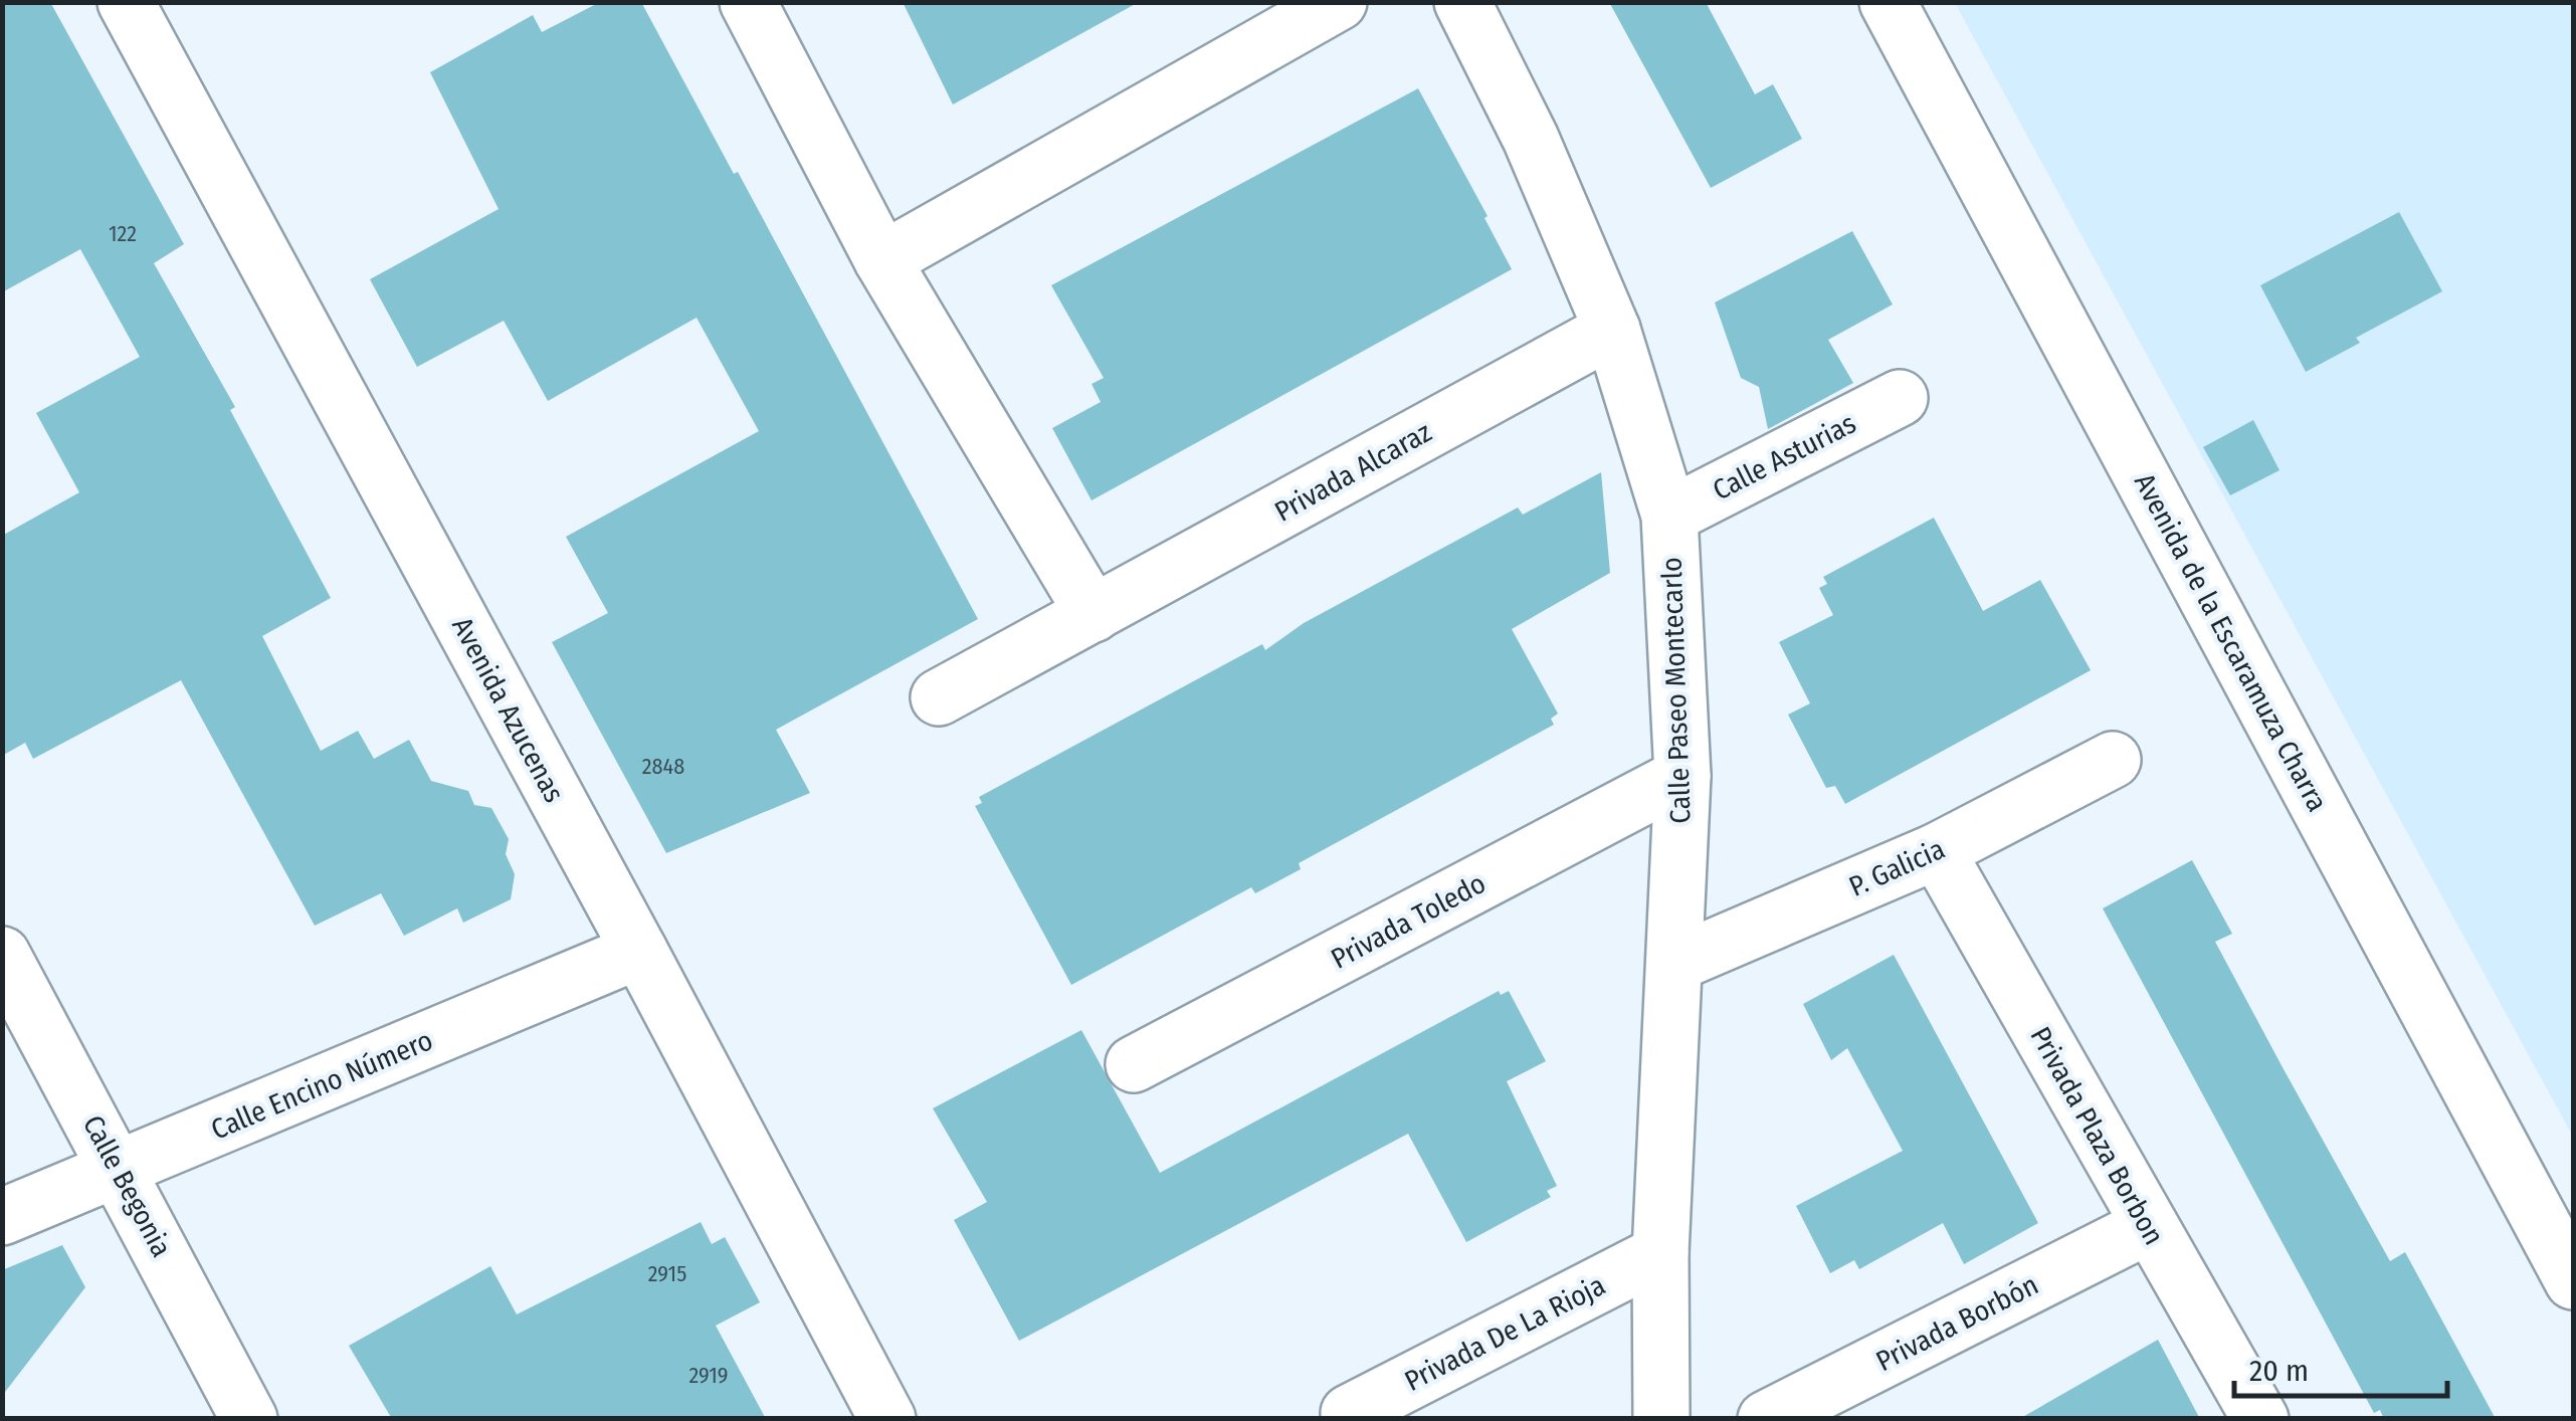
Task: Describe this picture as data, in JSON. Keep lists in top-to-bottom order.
{
  "streets": {
    "street": [
      "Calle Asturias",
      "Privada Alcaraz",
      "Avenida de la Escaramuza Charra",
      "Calle Paseo Montecarlo",
      "Avenida Azucenas",
      "P. Galicia",
      "Privada Toledo",
      "Calle Encino Número",
      "Privada Plaza Borbon",
      "Calle Begonia",
      "Privada Borbón",
      "Privada De La Rioja"
    ]
  },
  "crossings": [
    ["Calle Asturias", "Calle Paseo Montecarlo"],
    ["Privada Alcaraz", "Calle Paseo Montecarlo"],
    ["Calle Paseo Montecarlo", "P. Galicia"],
    ["Calle Paseo Montecarlo", "Privada Toledo"],
    ["Calle Paseo Montecarlo", "Privada De La Rioja"],
    ["Avenida Azucenas", "Calle Encino Número"],
    ["P. Galicia", "Privada Plaza Borbon"],
    ["Calle Encino Número", "Calle Begonia"],
    ["Privada Plaza Borbon", "Privada Borbón"]
  ],
  "house_numbers": [
    "122",
    "2848",
    "2915",
    "2919"
  ],
  "scale_bar": "20 m"
}
